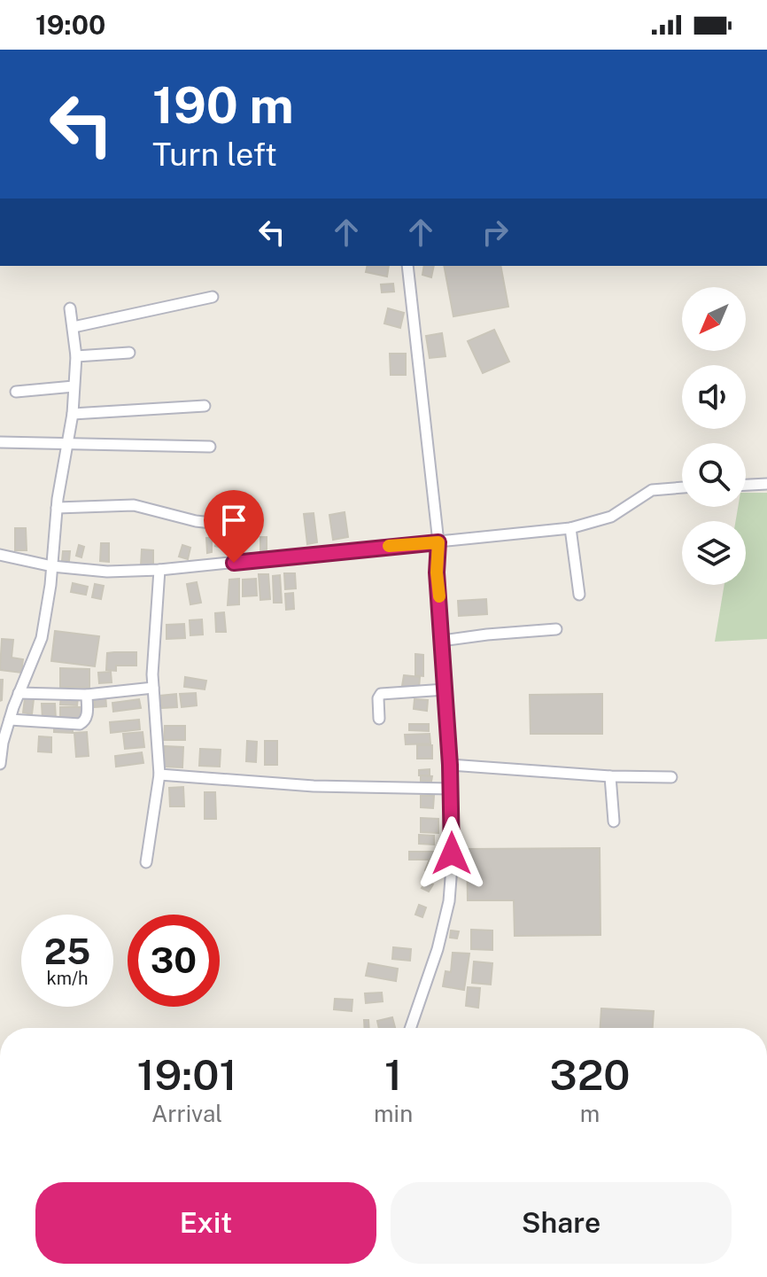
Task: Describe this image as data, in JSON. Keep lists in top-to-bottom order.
{
  "north": "bottom left",
  "page": {
    "status": "19:00",
    "turn": ["190 m", "Turn left"],
    "speed": "25 km/h",
    "limit": "30",
    "eta": [
      "19:01",
      "Arrival",
      "1",
      "min",
      "320",
      "m"
    ],
    "buttons": ["Exit", "Share"]
  }
}
